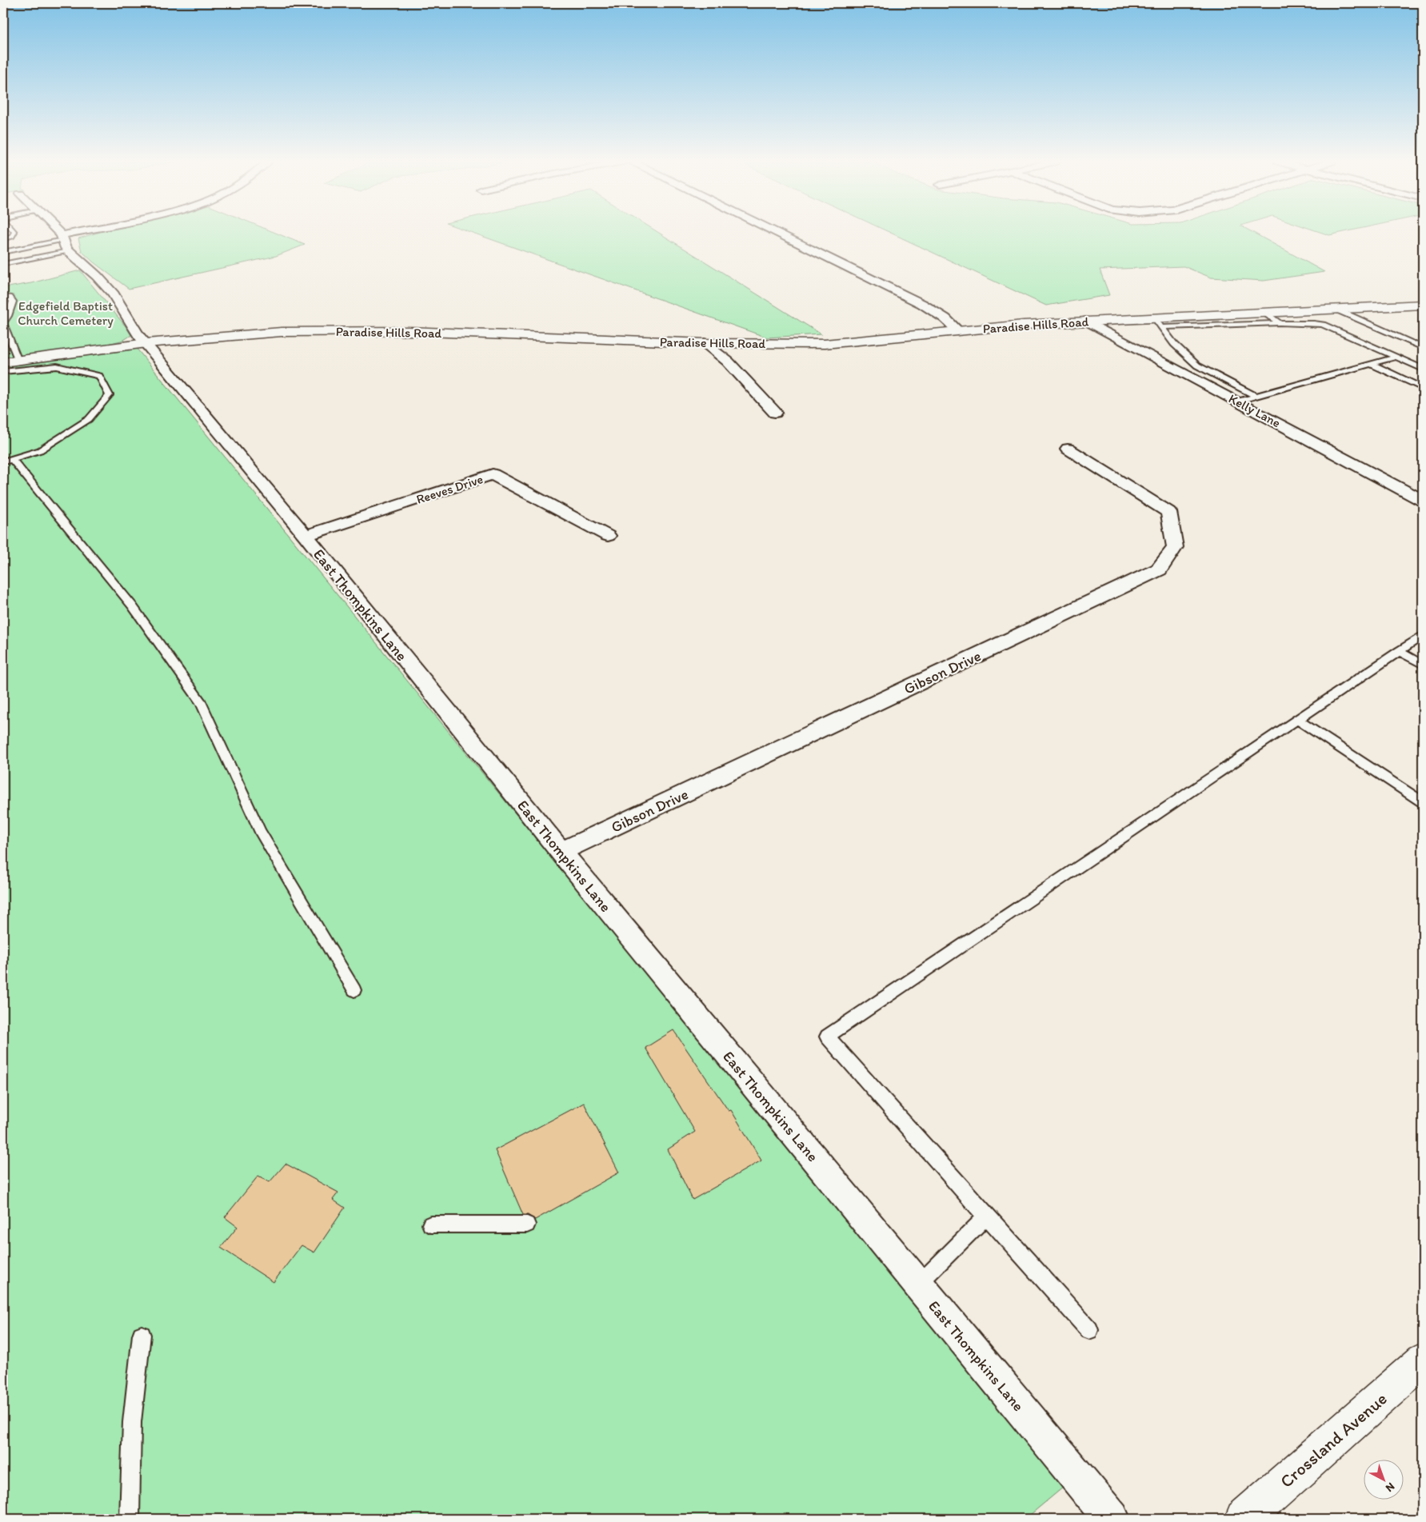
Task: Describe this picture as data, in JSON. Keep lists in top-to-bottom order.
{
  "streets": {
    "street": [
      "Paradise Hills Road",
      "Kelly Lane",
      "Reeves Drive",
      "East Thompkins Lane",
      "Gibson Drive",
      "Crossland Avenue"
    ]
  },
  "crossings": [
    ["Paradise Hills Road", "Kelly Lane"],
    ["Paradise Hills Road", "East Thompkins Lane"],
    ["Reeves Drive", "East Thompkins Lane"],
    ["East Thompkins Lane", "Gibson Drive"]
  ],
  "parks": ["Edgefield Baptist Church Cemetery"],
  "north": "bottom right"
}
